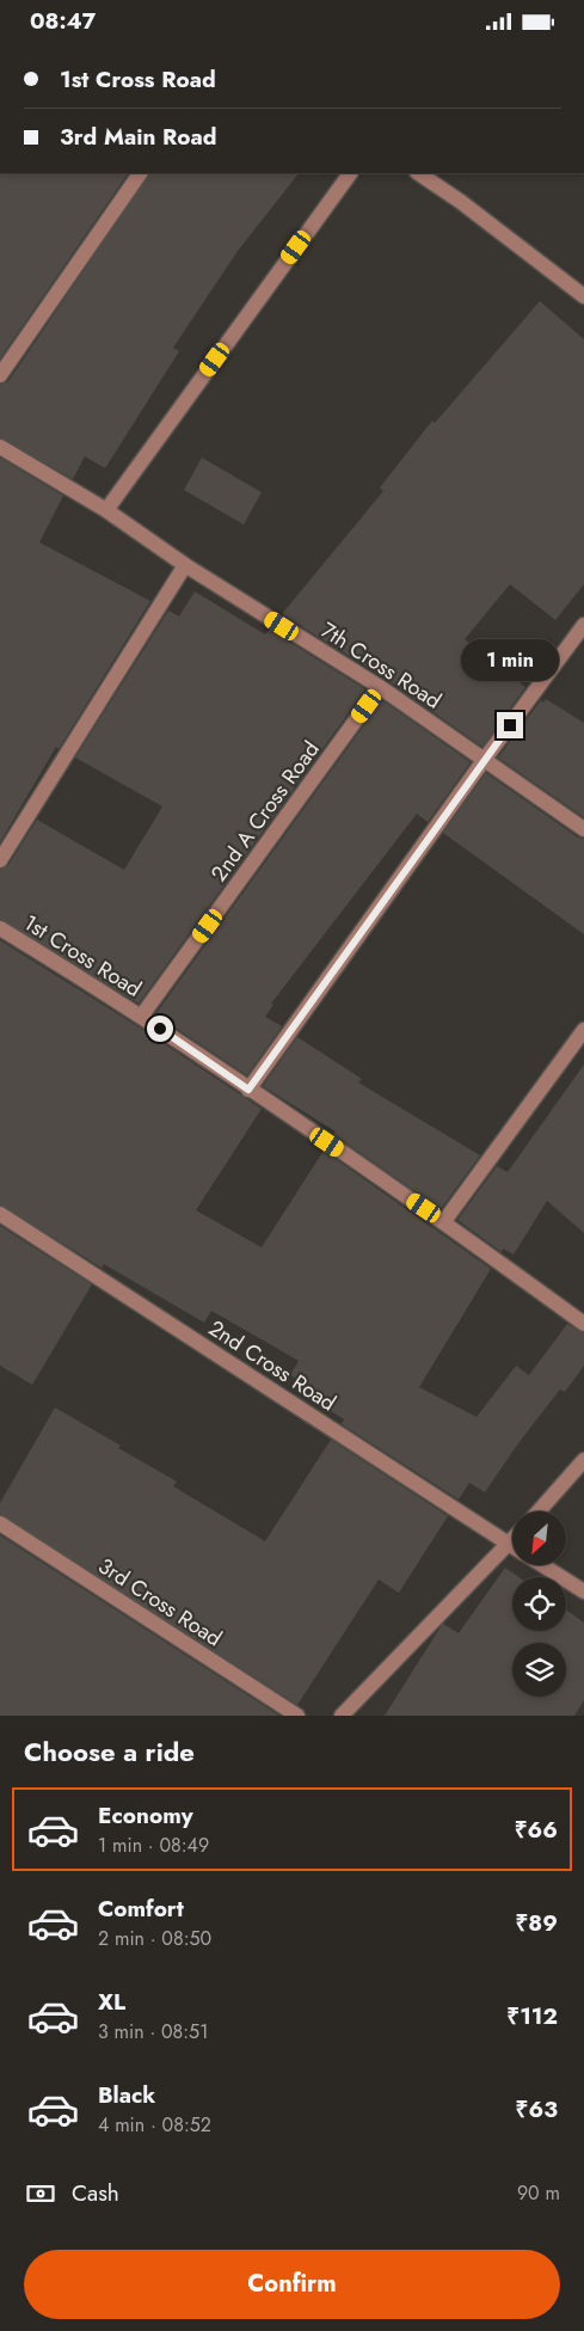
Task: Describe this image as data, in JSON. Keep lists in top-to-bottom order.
{
  "streets": {
    "street": [
      "7th Cross Road",
      "2nd A Cross Road",
      "1st Cross Road",
      "2nd Cross Road",
      "3rd Cross Road"
    ]
  },
  "crossings": [
    ["7th Cross Road", "2nd A Cross Road"],
    ["2nd A Cross Road", "1st Cross Road"]
  ],
  "north": "bottom left",
  "page": {
    "status": "08:47",
    "banner": ["1st Cross Road", "3rd Main Road"],
    "bubble": "1 min",
    "heading": "Choose a ride",
    "list": [
      {
        "name": "Economy",
        "note": "1 min · 08:49",
        "value": "₹66"
      },
      {
        "name": "Comfort",
        "note": "2 min · 08:50",
        "value": "₹89"
      },
      {
        "name": "XL",
        "note": "3 min · 08:51",
        "value": "₹112"
      },
      {
        "name": "Black",
        "note": "4 min · 08:52",
        "value": "₹63"
      }
    ],
    "pay": ["Cash", "90 m"],
    "buttons": "Confirm"
  }
}
